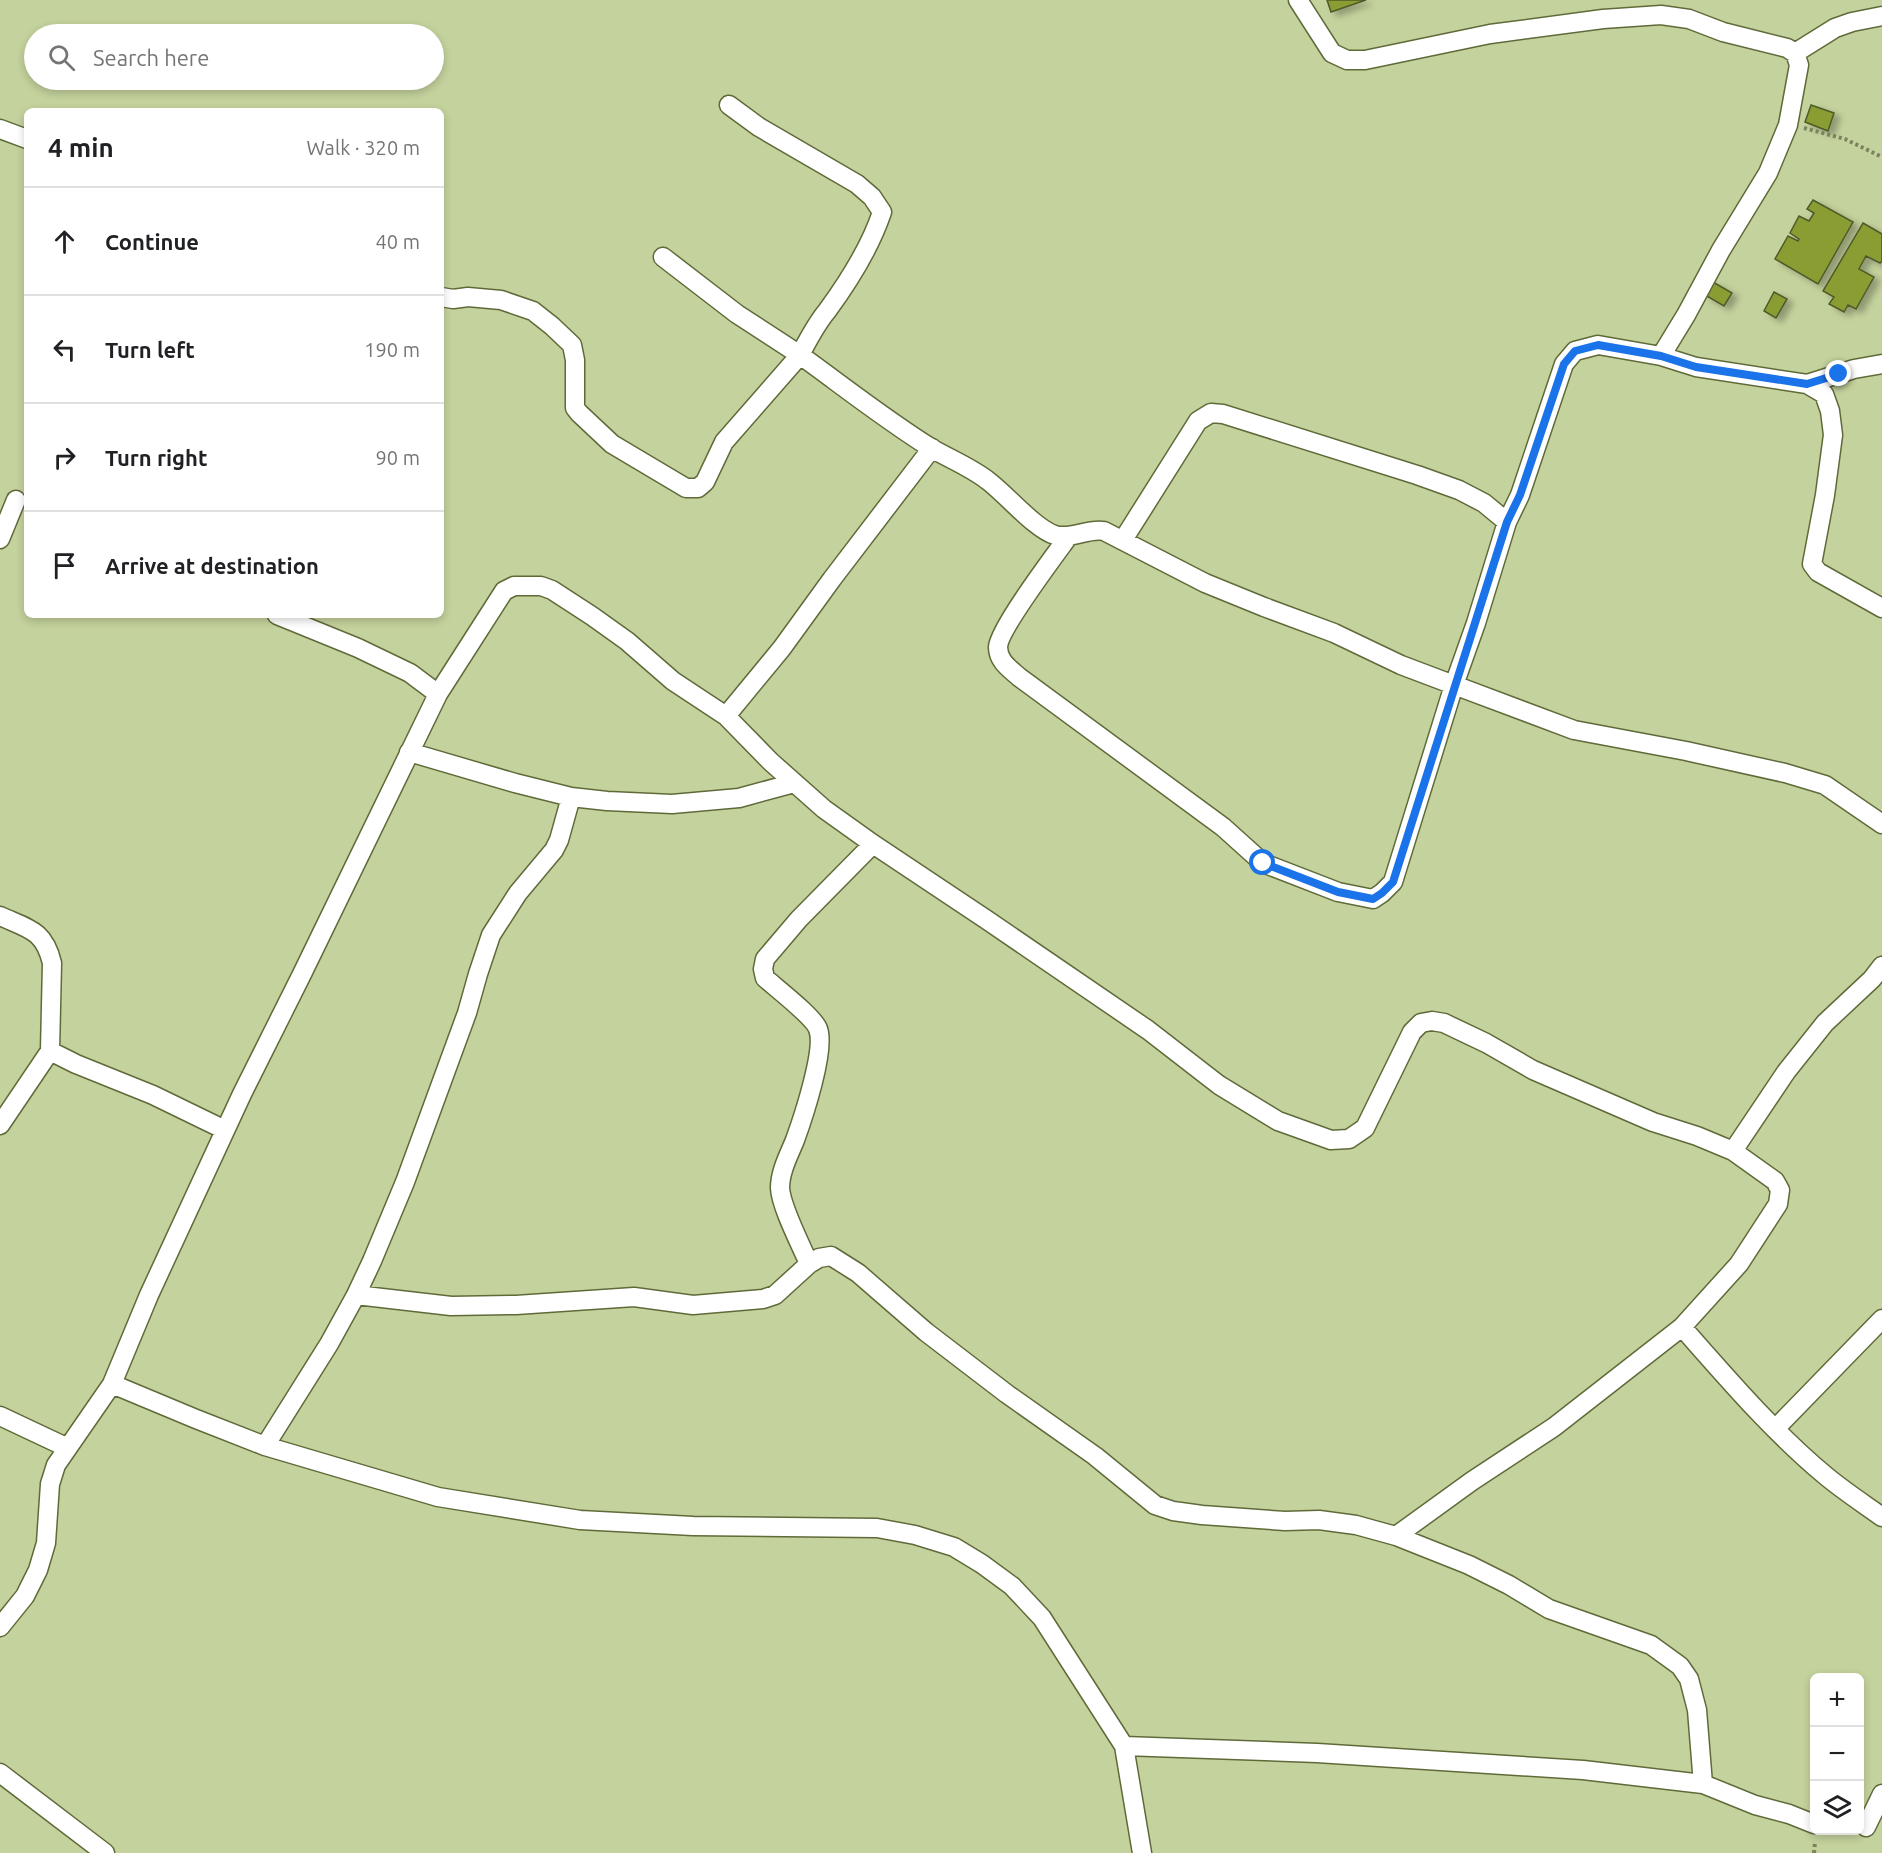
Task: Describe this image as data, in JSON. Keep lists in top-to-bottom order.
{
  "page": {
    "search": "Search here",
    "heading": ["4 min", "Walk · 320 m"],
    "list": [
      ["Continue", "40 m"],
      ["Turn left", "190 m"],
      ["Turn right", "90 m"],
      "Arrive at destination"
    ],
    "map_buttons": ["+", "−"]
  }
}
